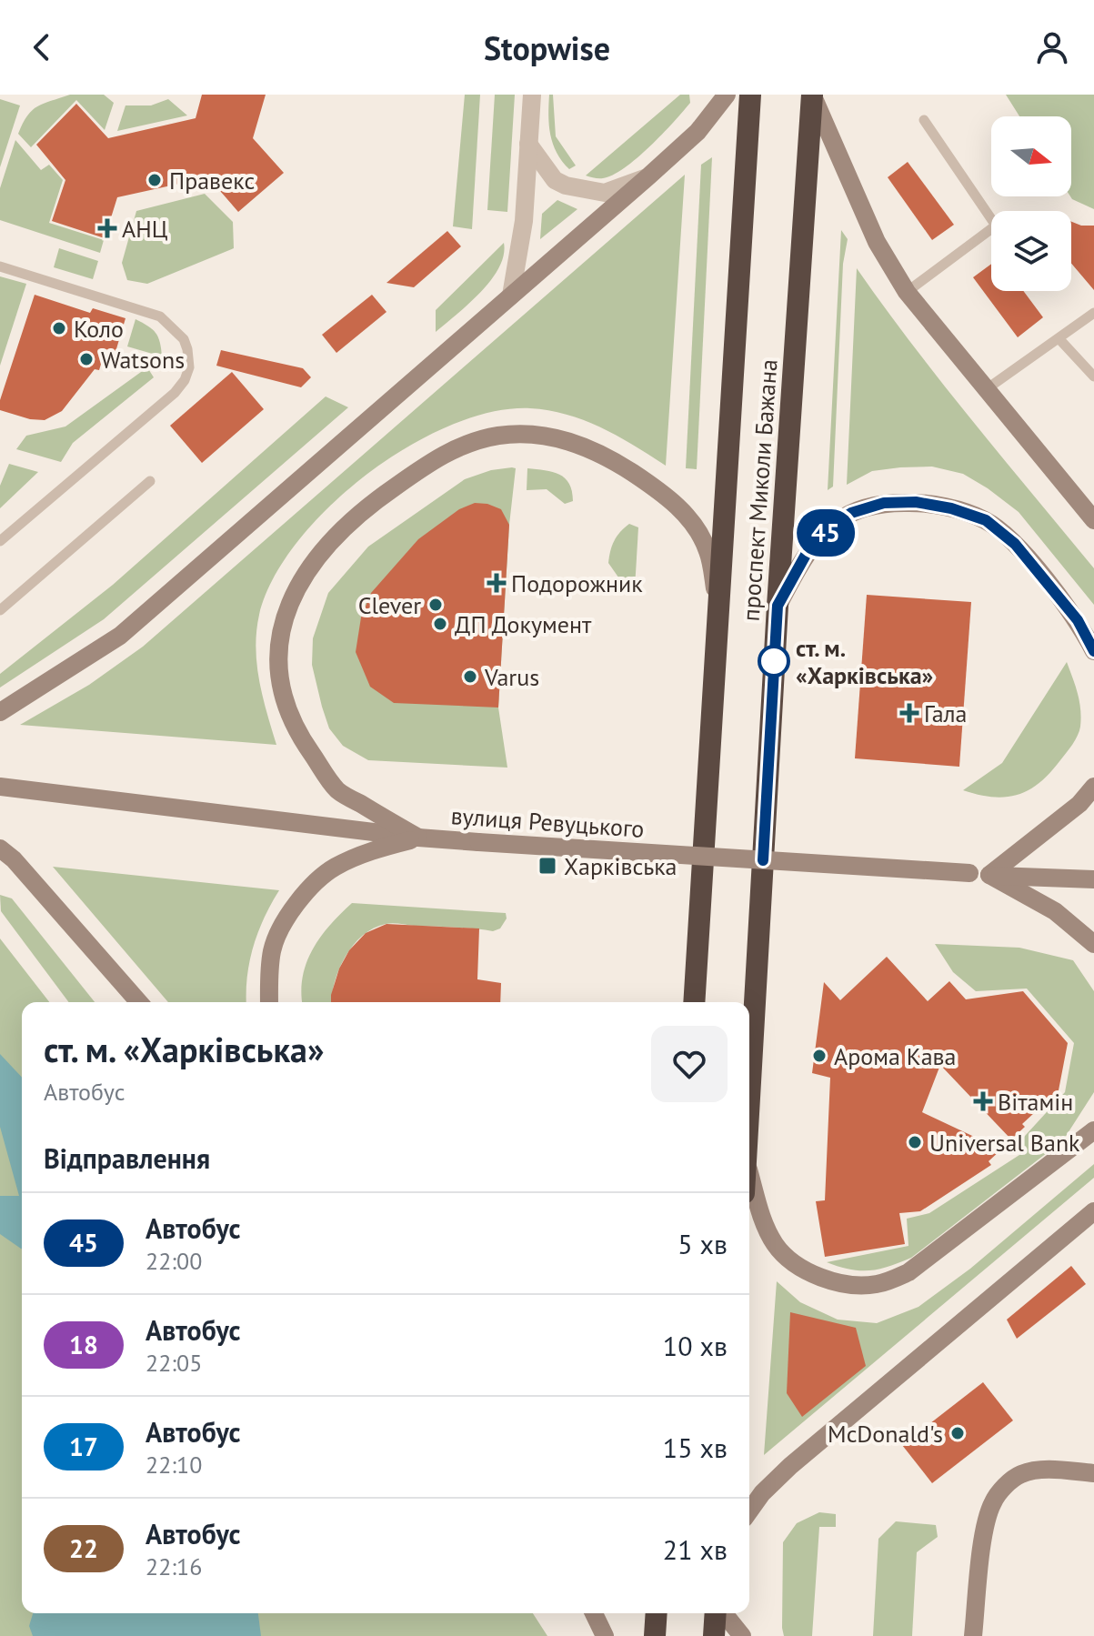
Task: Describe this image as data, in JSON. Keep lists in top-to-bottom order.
{
  "streets": {
    "highway": ["проспект Миколи Бажана"],
    "street": ["вулиця Ревуцького"]
  },
  "places": {
    "other": [
      "Правекс",
      "Коло",
      "Watsons",
      "Clever",
      "ДП Документ",
      "ст. м. «Харківська»",
      "Varus",
      "Арома Кава",
      "Universal Bank",
      "McDonald's"
    ],
    "health": [
      "АНЦ",
      "Подорожник",
      "Гала",
      "Вітамін"
    ],
    "transit": ["Харківська"]
  },
  "lines": ["bus line 45"],
  "north": "right",
  "page": {
    "header": "Stopwise",
    "on_map": "45",
    "heading": [
      ["ст. м. «Харківська»", "Автобус"],
      "Відправлення"
    ],
    "list": [
      {
        "mark": "45",
        "name": "Автобус",
        "note": "22:00",
        "value": "5 хв"
      },
      {
        "mark": "18",
        "name": "Автобус",
        "note": "22:05",
        "value": "10 хв"
      },
      {
        "mark": "17",
        "name": "Автобус",
        "note": "22:10",
        "value": "15 хв"
      },
      {
        "mark": "22",
        "name": "Автобус",
        "note": "22:16",
        "value": "21 хв"
      }
    ]
  }
}
